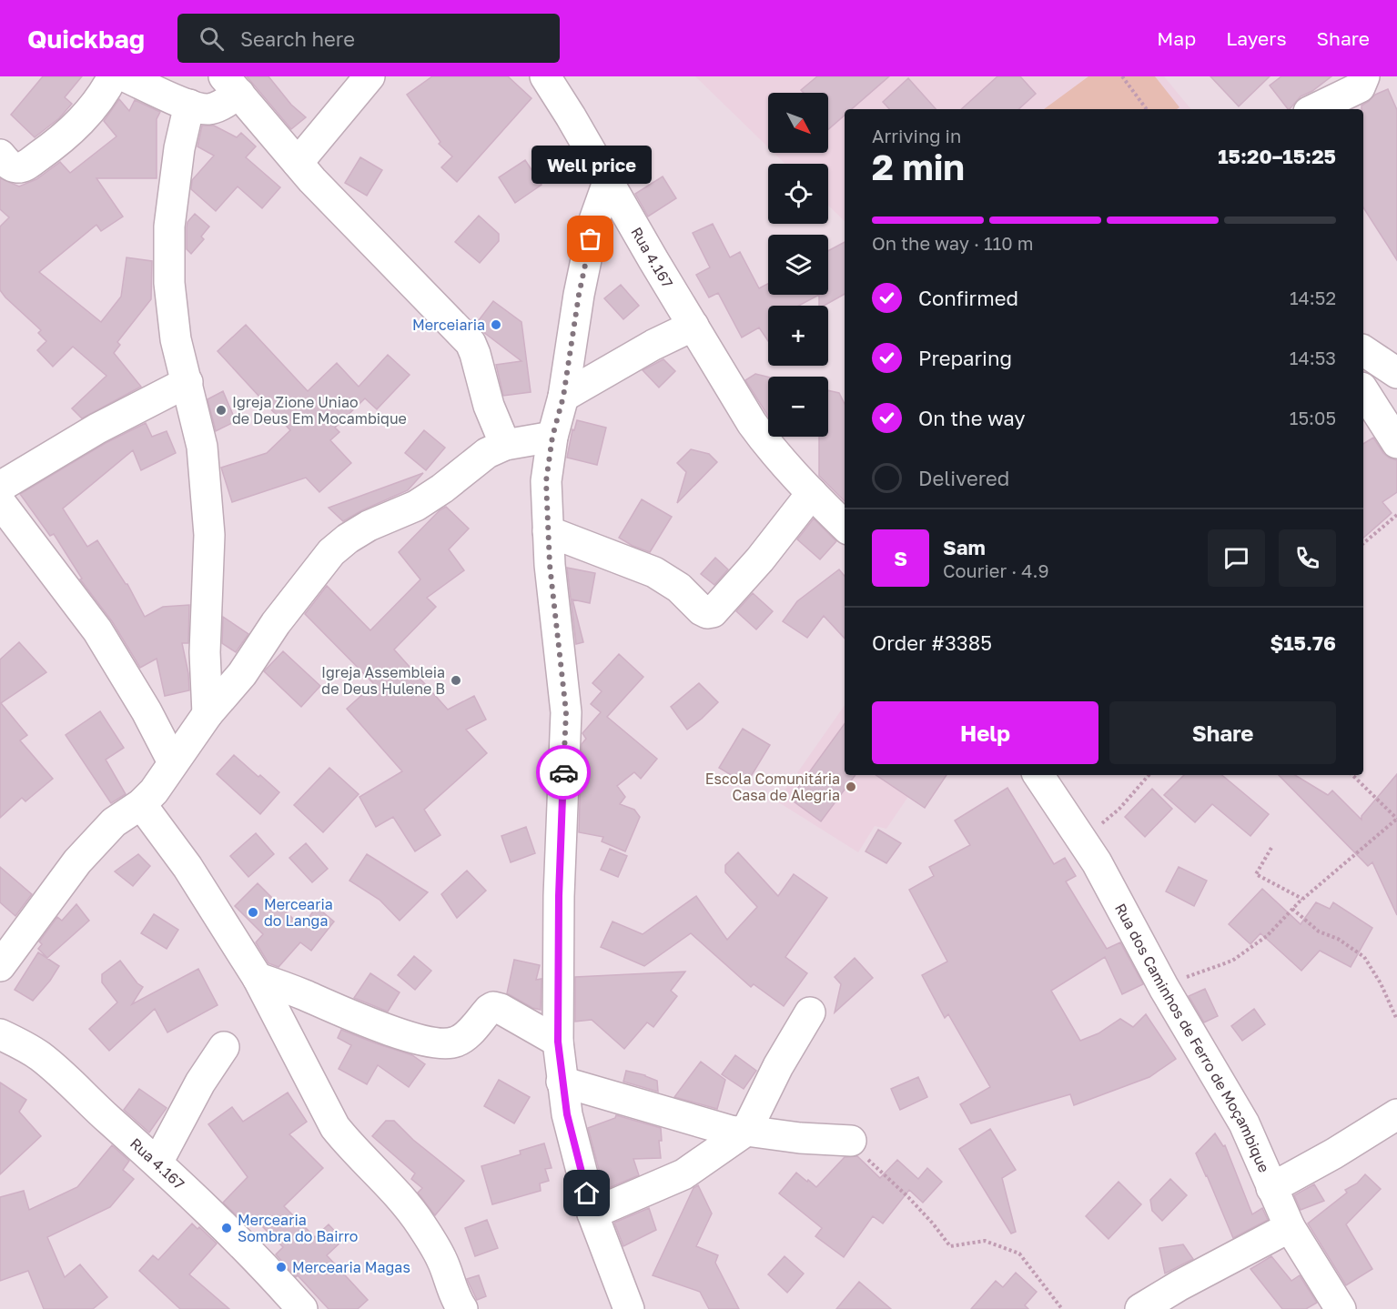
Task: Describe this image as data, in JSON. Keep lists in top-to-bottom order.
{
  "streets": {
    "street": ["Rua 4.167", "Rua dos Caminhos de Ferro de Moçambique"]
  },
  "places": [
    "Well price",
    "Merceiaria",
    "Igreja Zione Uniao de Deus Em Mocambique",
    "Igreja Assembleia de Deus Hulene B",
    "Escola Comunitária Casa de Alegria",
    "Mercearia do Langa",
    "Mercearia Sombra do Bairro",
    "Mercearia Magas"
  ],
  "north": "bottom right",
  "page": {
    "header": "Quickbag",
    "search": "Search here",
    "nav": ["Map", "Layers", "Share"],
    "map_buttons": ["+", "−"],
    "heading": ["2 min", "Arriving in", "15:20–15:25"],
    "panel": [
      "Sam",
      "Courier · 4.9",
      "Order #3385",
      "$15.76"
    ],
    "bubble": "Well price",
    "bar": "On the way · 110 m",
    "list": [
      ["Confirmed", "14:52"],
      ["Preparing", "14:53"],
      ["On the way", "15:05"],
      "Delivered"
    ],
    "round": "S",
    "buttons": ["Help", "Share"]
  }
}
